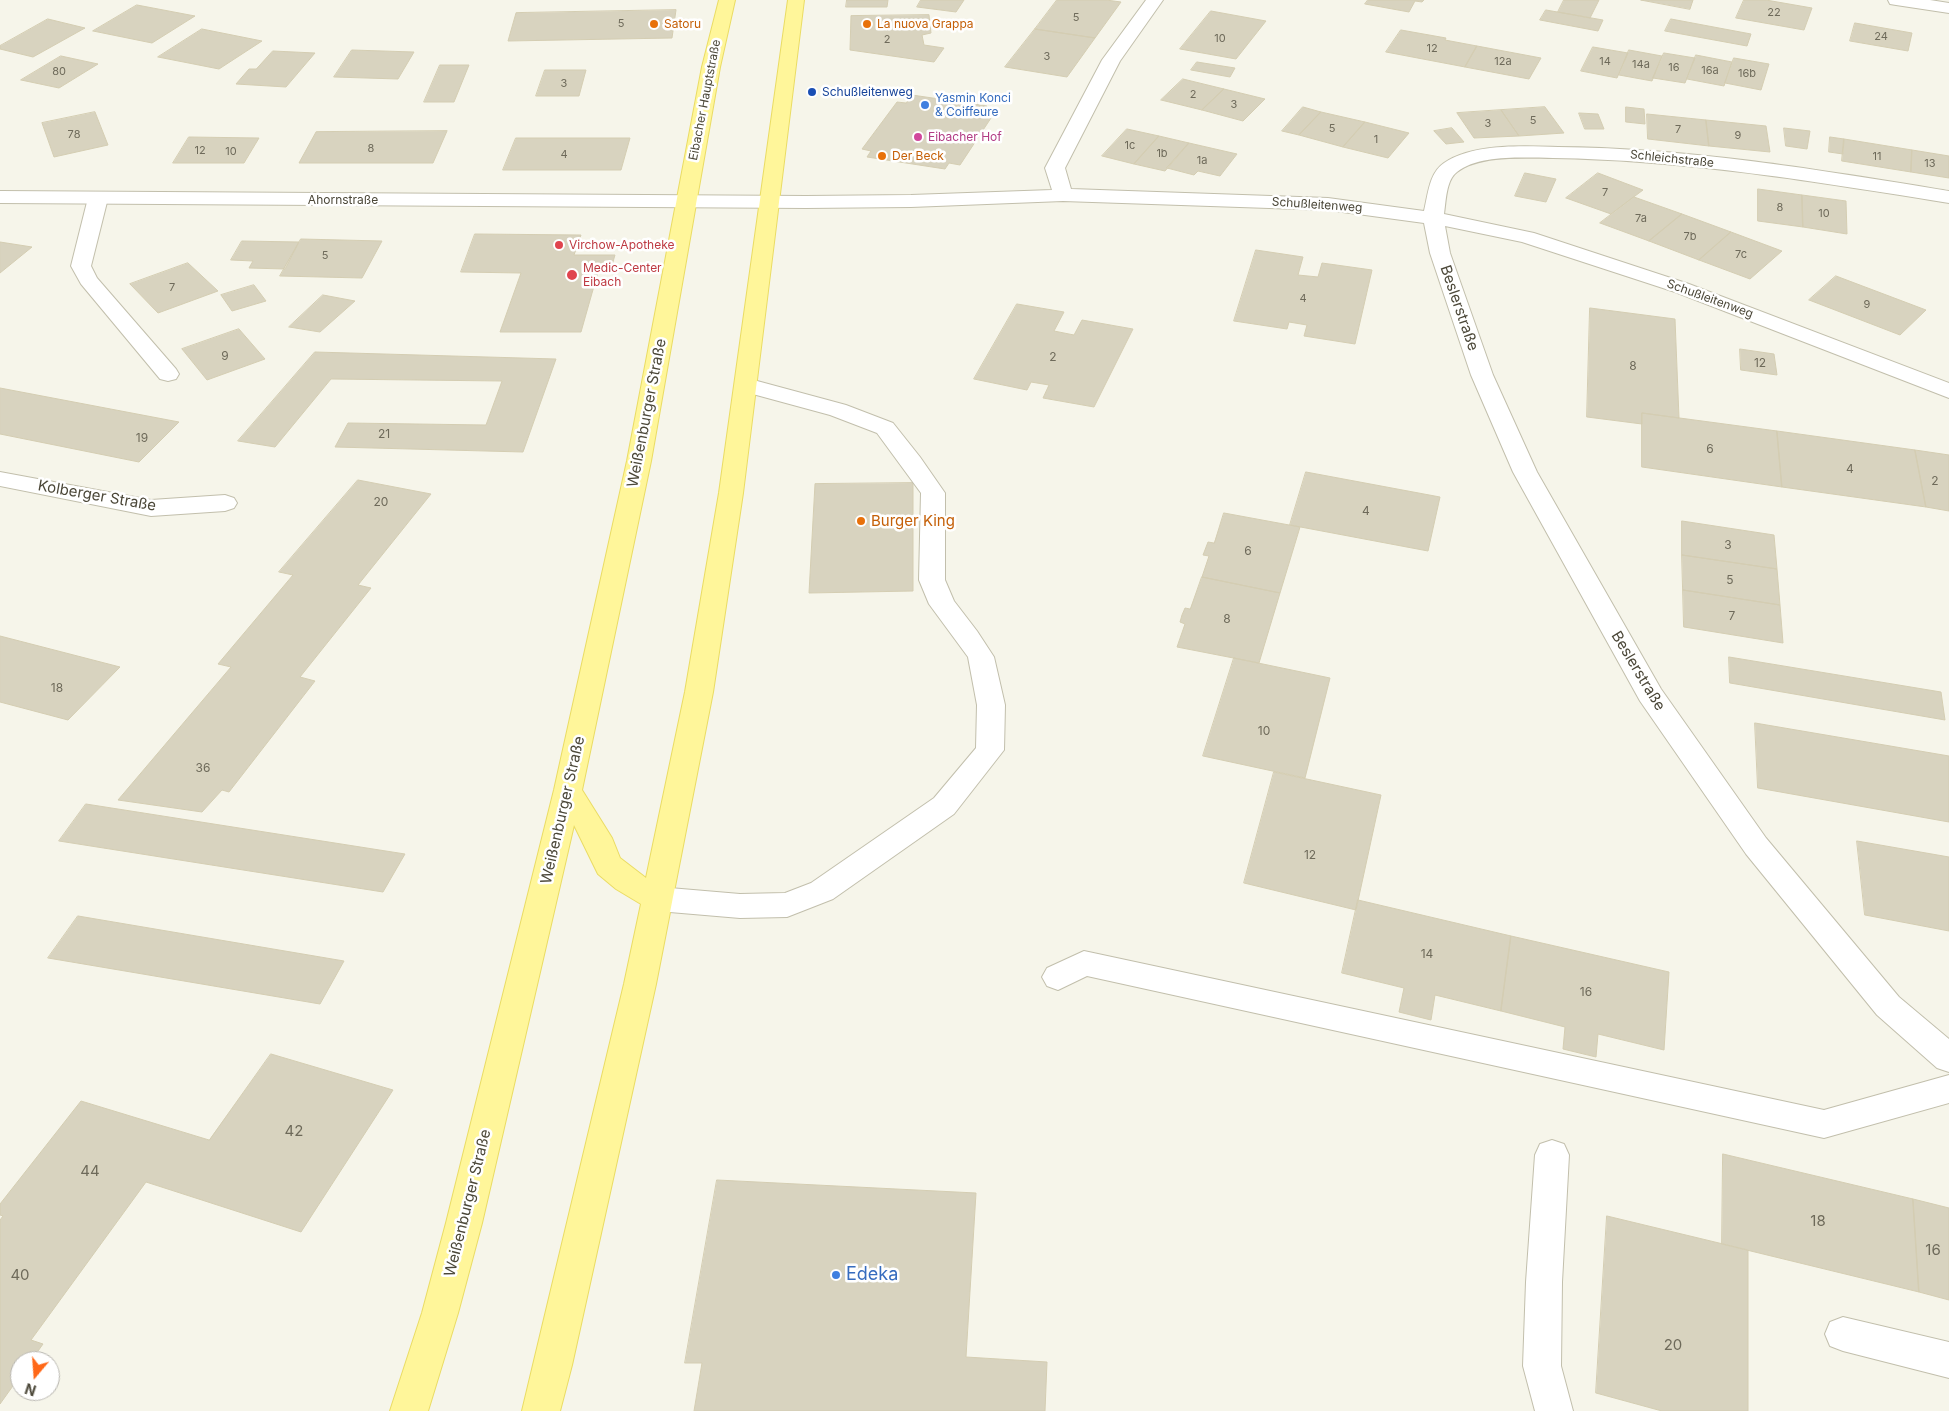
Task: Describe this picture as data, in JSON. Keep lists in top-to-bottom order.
{
  "streets": {
    "main road": ["Eibacher Hauptstraße", "Weißenburger Straße"],
    "street": [
      "Schleichstraße",
      "Ahornstraße",
      "Schußleitenweg",
      "Beslerstraße",
      "Kolberger Straße"
    ]
  },
  "crossings": [
    ["Eibacher Hauptstraße", "Ahornstraße"],
    ["Eibacher Hauptstraße", "Schußleitenweg"],
    ["Eibacher Hauptstraße", "Weißenburger Straße"],
    ["Schleichstraße", "Schußleitenweg"],
    ["Schleichstraße", "Beslerstraße"],
    ["Ahornstraße", "Schußleitenweg"],
    ["Ahornstraße", "Weißenburger Straße"],
    ["Schußleitenweg", "Beslerstraße"],
    ["Schußleitenweg", "Weißenburger Straße"]
  ],
  "places": [
    "Satoru",
    "La nuova Grappa",
    "Schußleitenweg",
    "Yasmin Konci & Coiffeure",
    "Eibacher Hof",
    "Der Beck",
    "Virchow-Apotheke",
    "Medic-Center Eibach",
    "Burger King",
    "Edeka"
  ],
  "house_numbers": [
    "22",
    "5",
    "5",
    "24",
    "10",
    "2",
    "12",
    "3",
    "12a",
    "14",
    "14a",
    "16",
    "16a",
    "80",
    "16b",
    "3",
    "2",
    "3",
    "5",
    "3",
    "5",
    "7",
    "78",
    "9",
    "1",
    "1c",
    "8",
    "12",
    "10",
    "1b",
    "4",
    "11",
    "1a",
    "13",
    "7",
    "8",
    "10",
    "7a",
    "7b",
    "7c",
    "5",
    "7",
    "4",
    "9",
    "9",
    "2",
    "12",
    "8",
    "21",
    "19",
    "6",
    "4",
    "2",
    "20",
    "4",
    "3",
    "6",
    "5",
    "7",
    "8",
    "18",
    "10",
    "36",
    "12",
    "14",
    "16",
    "42",
    "44",
    "18",
    "16",
    "40",
    "20"
  ],
  "north": "bottom"
}
